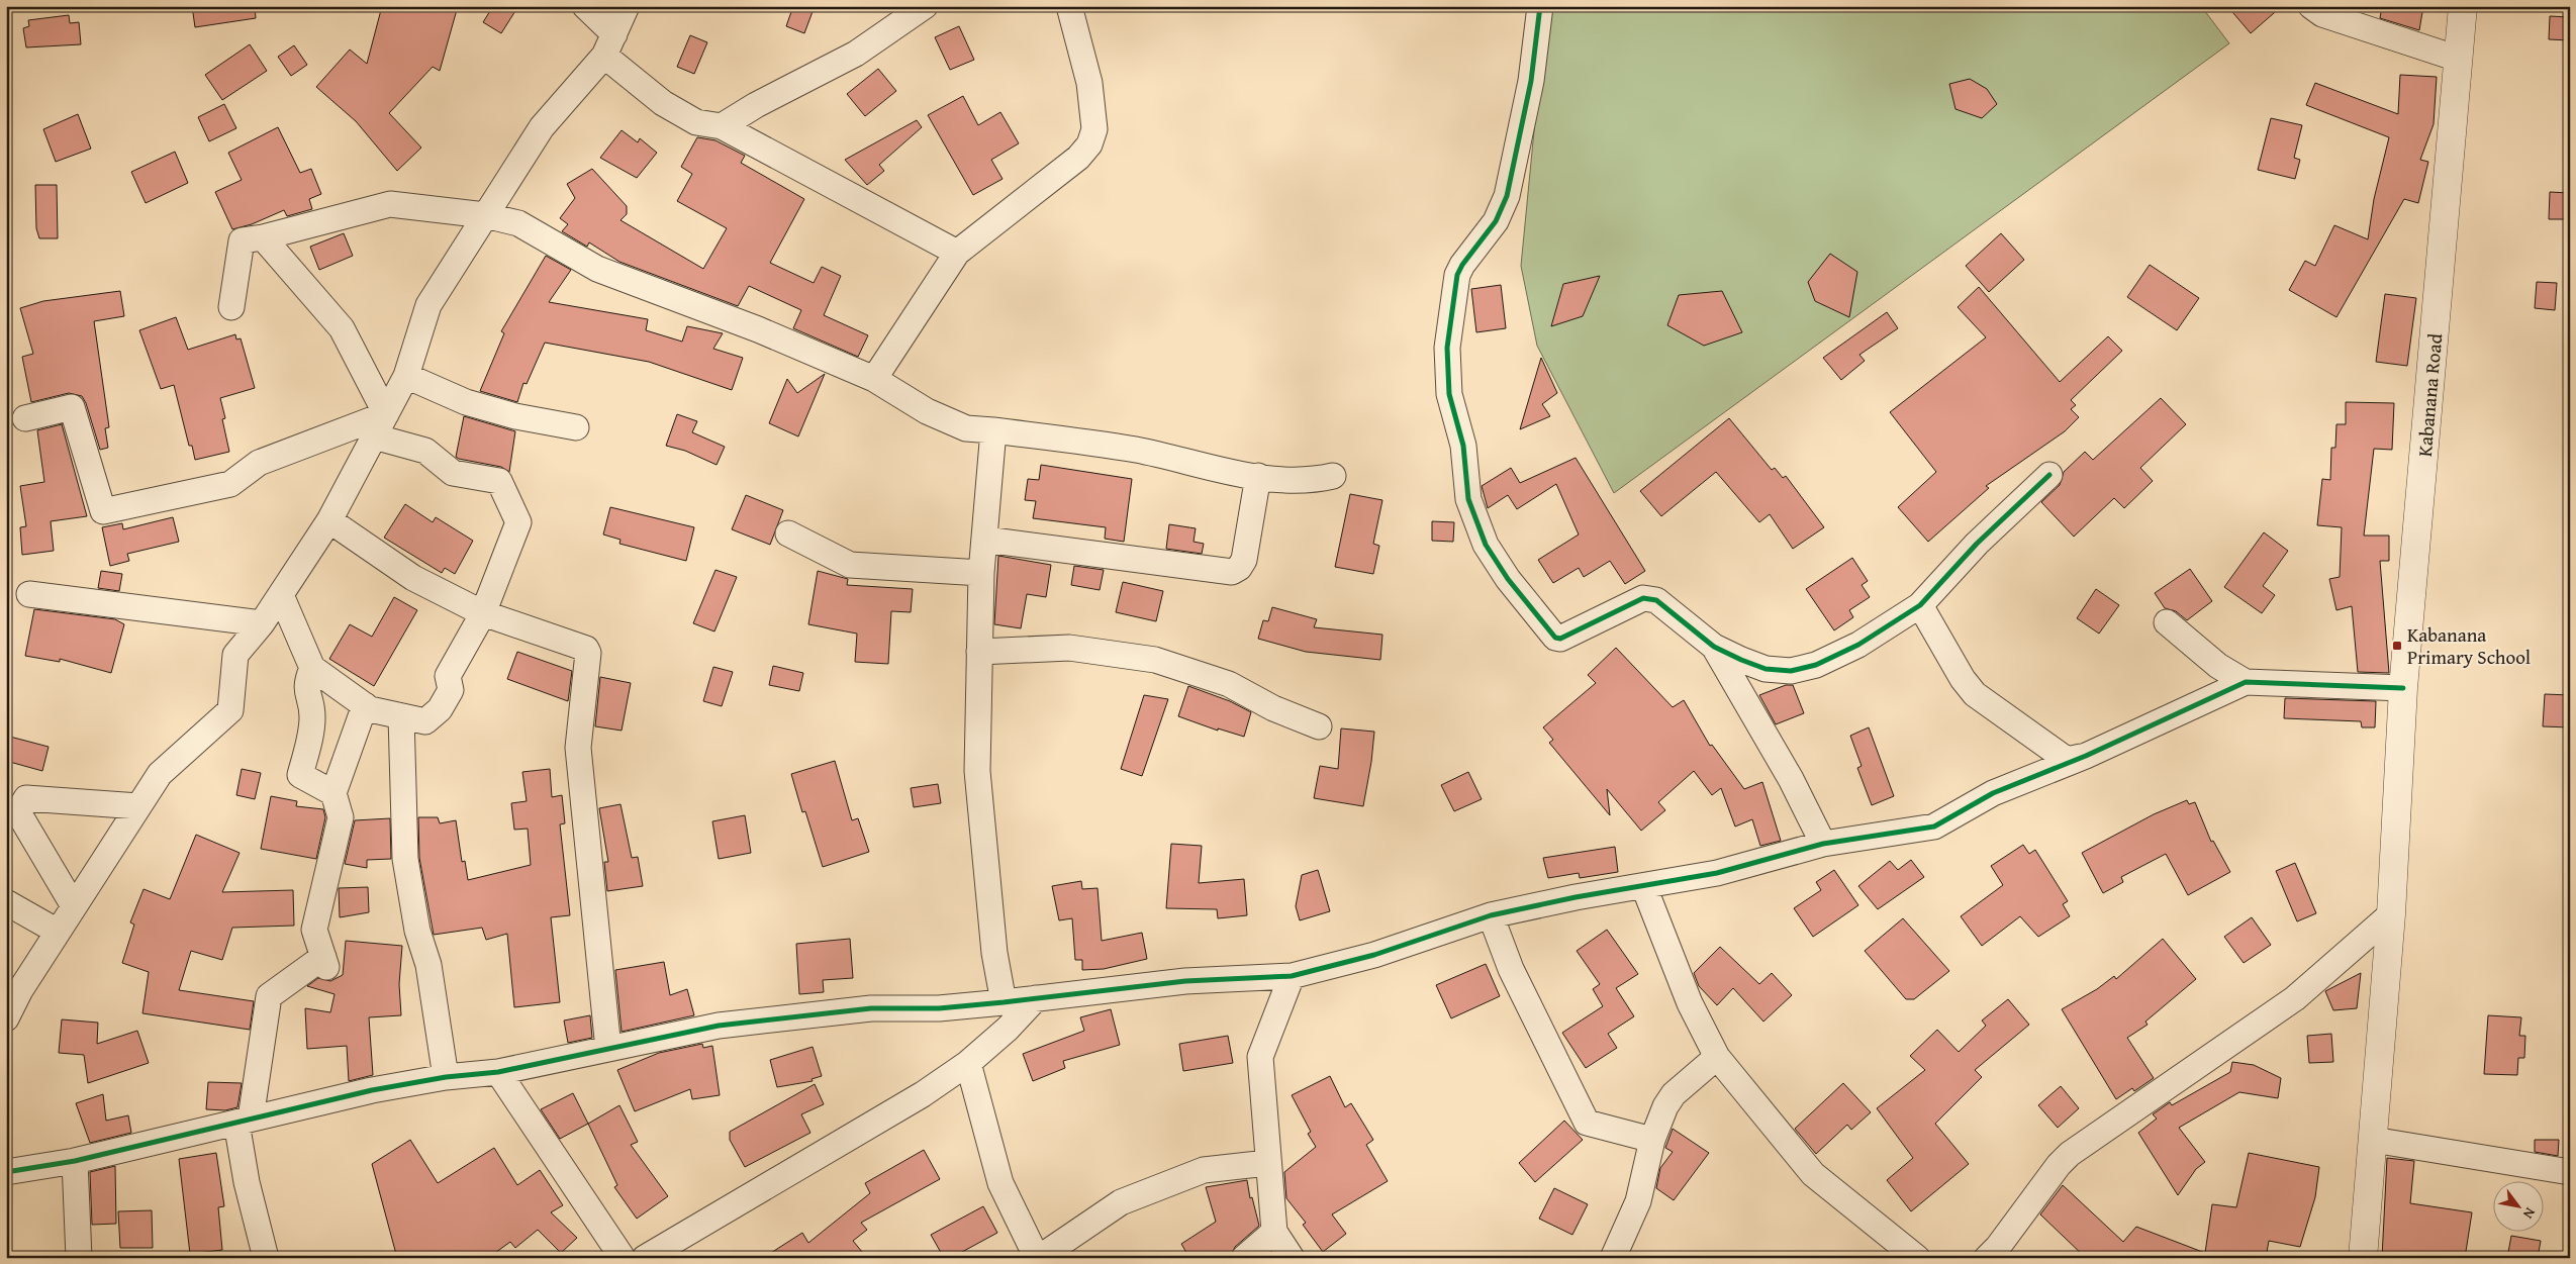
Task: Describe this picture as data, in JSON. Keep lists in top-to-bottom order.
{
  "streets": {
    "street": ["Kabanana Road"]
  },
  "places": {
    "transit": ["Kabanana Primary School"]
  },
  "north": "bottom right"
}
